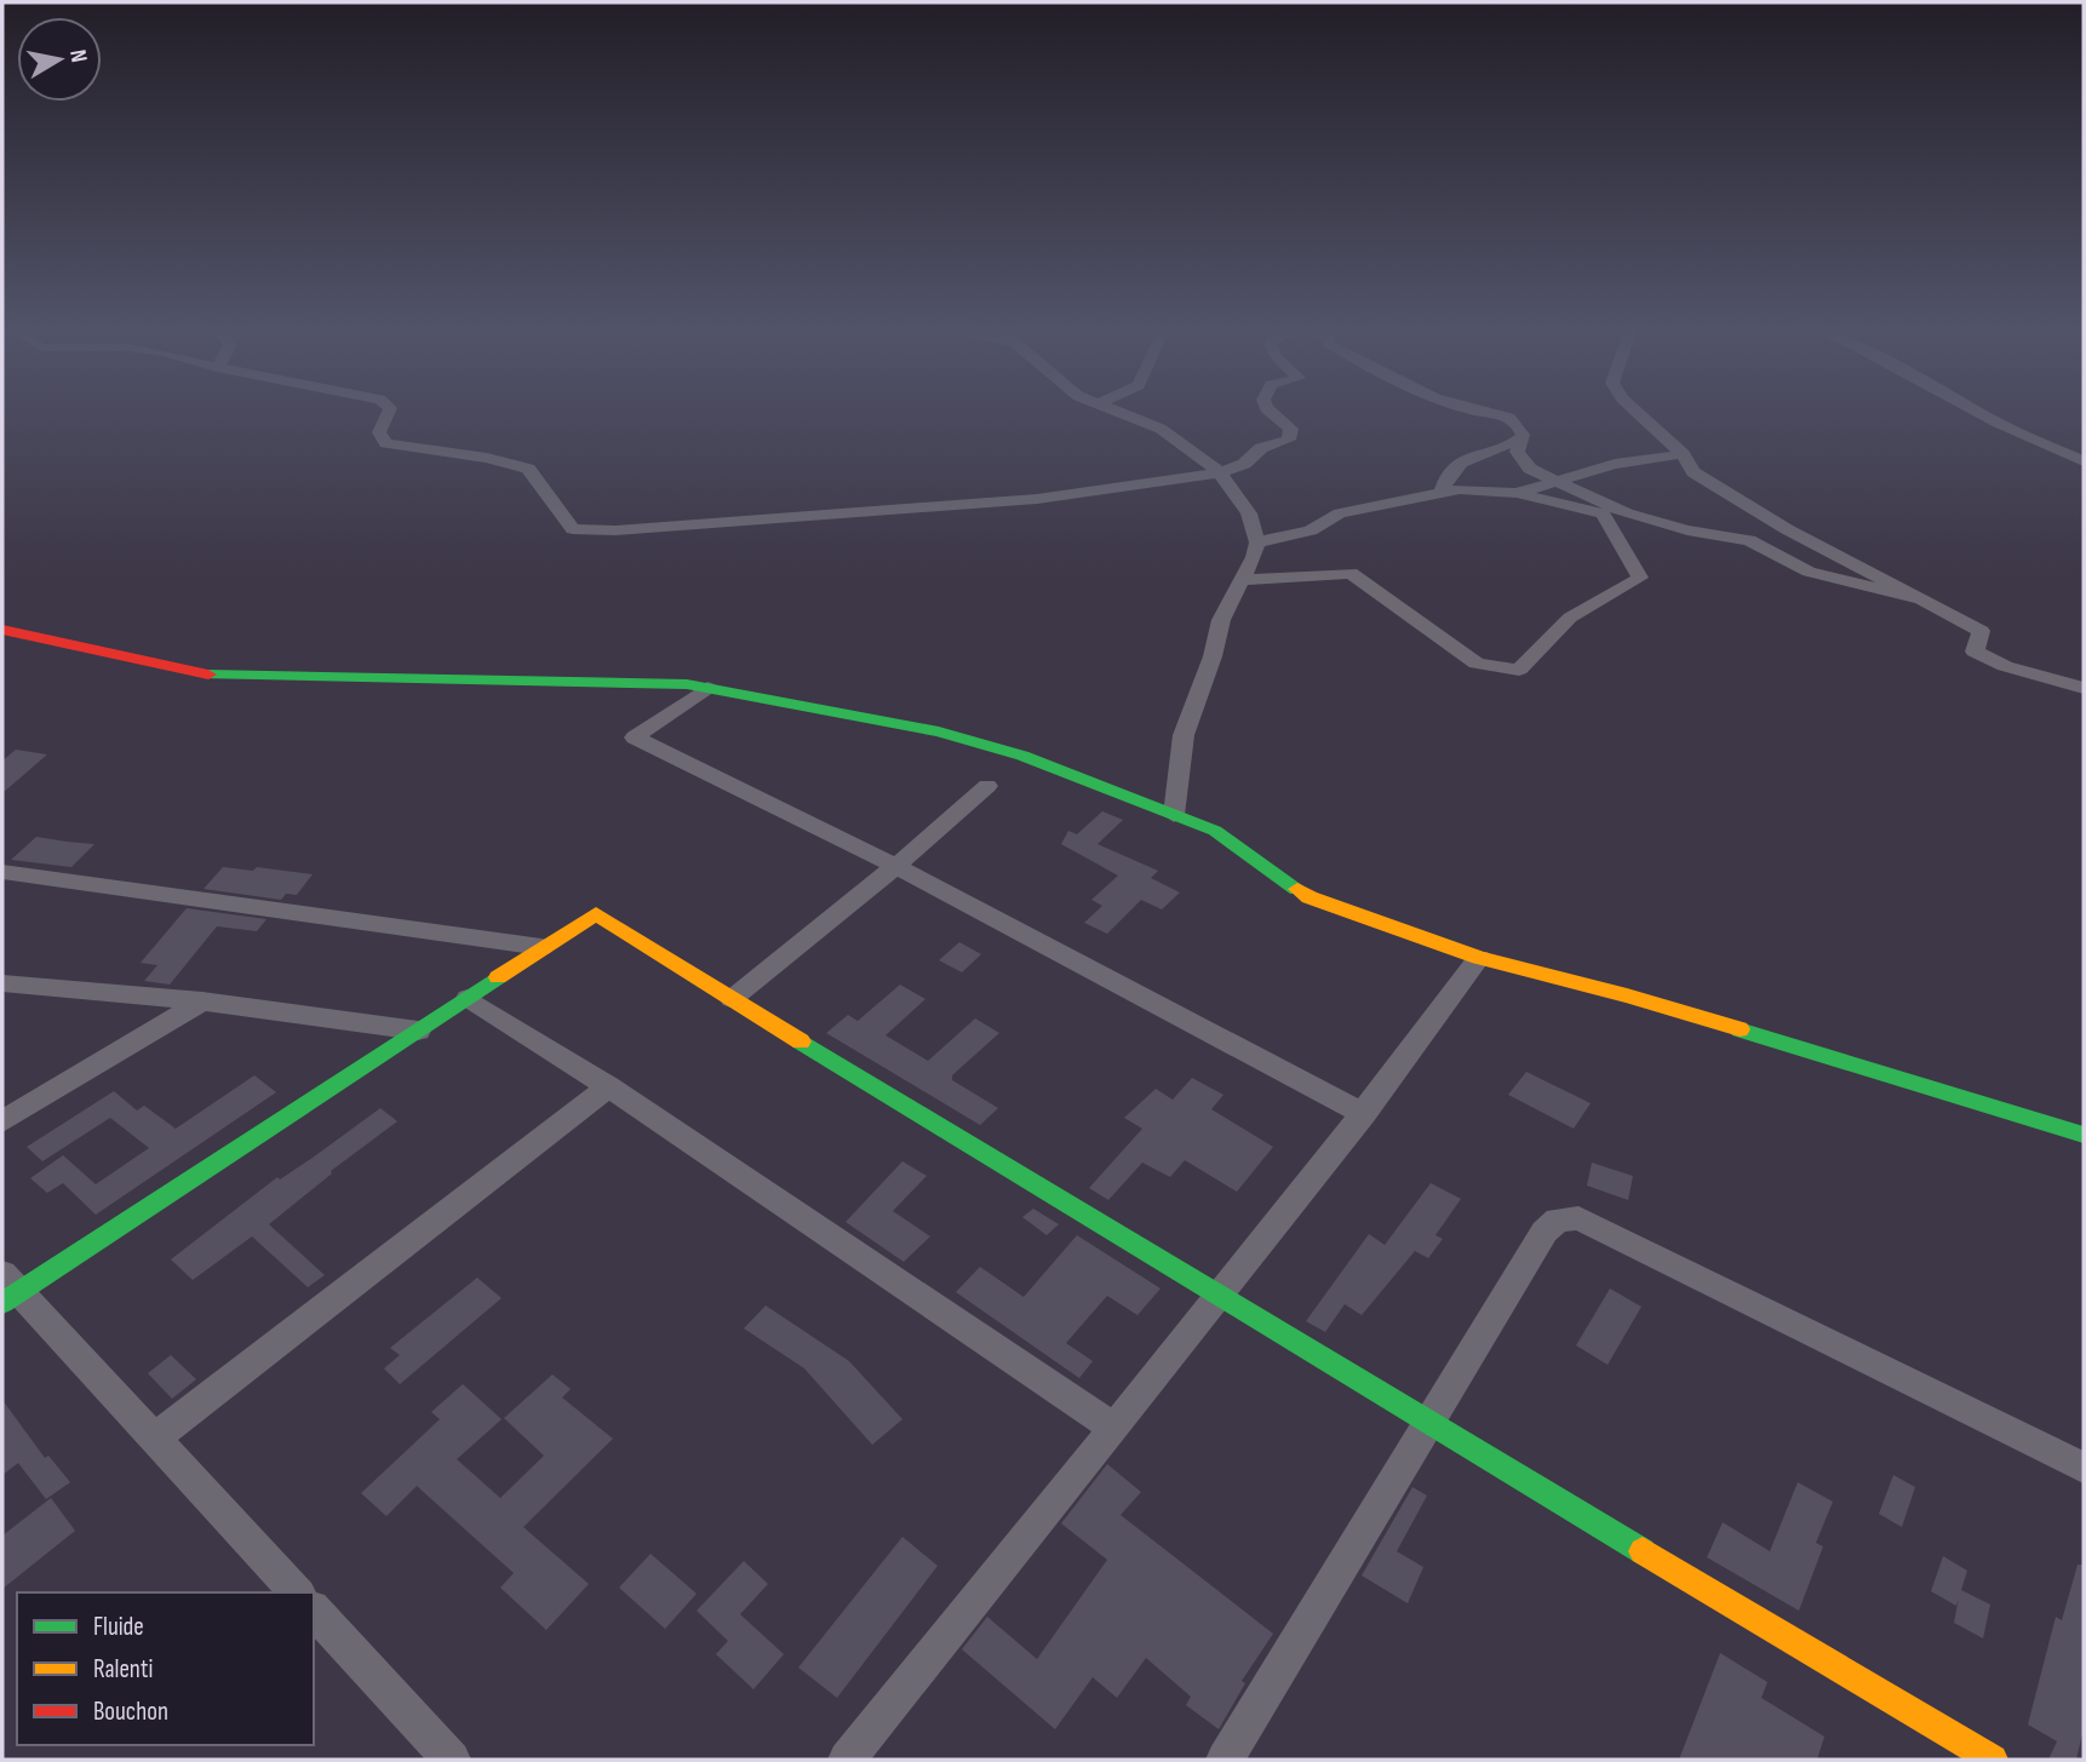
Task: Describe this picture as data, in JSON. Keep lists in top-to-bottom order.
{
  "legend": ["Fluide", "Ralenti", "Bouchon"],
  "north": "right"
}
